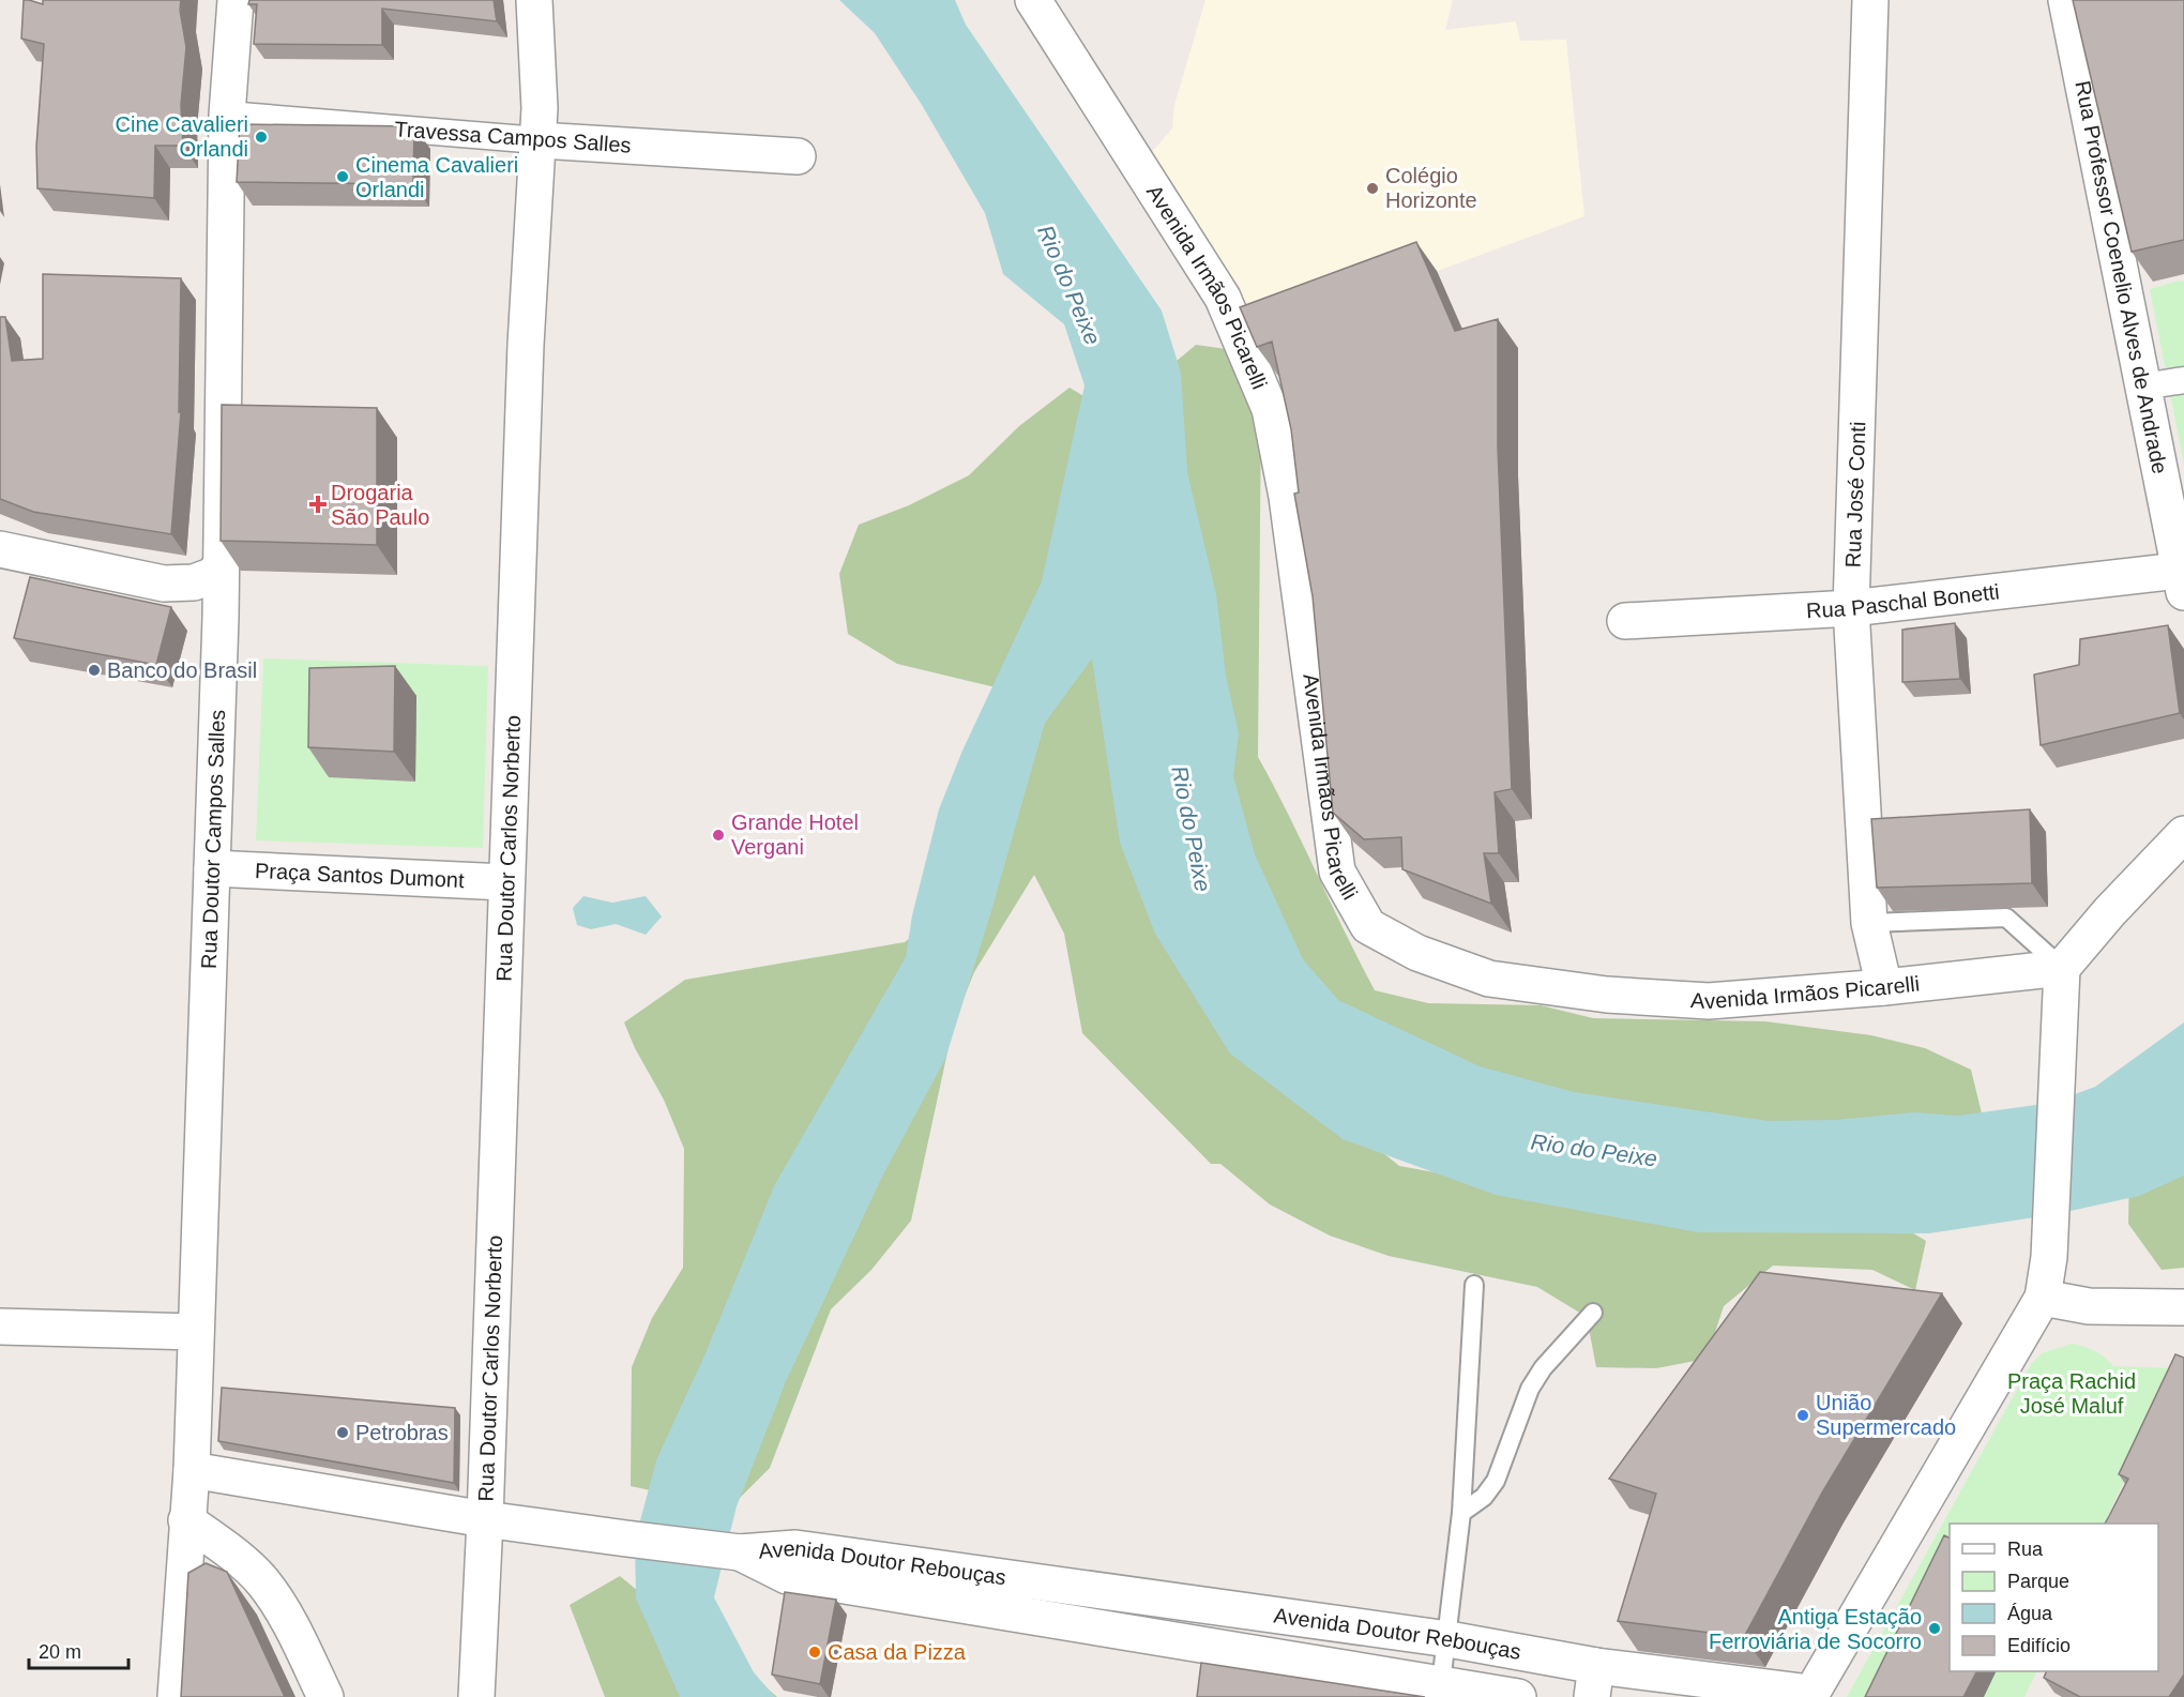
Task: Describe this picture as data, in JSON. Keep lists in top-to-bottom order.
{
  "streets": {
    "street": [
      "Travessa Campos Salles",
      "Rua Professor Coenelio Alves de Andrade",
      "Avenida Irmãos Picarelli",
      "Rua José Conti",
      "Rua Paschal Bonetti",
      "Rua Doutor Campos Salles",
      "Rua Doutor Carlos Norberto",
      "Praça Santos Dumont",
      "Avenida Doutor Rebouças"
    ]
  },
  "crossings": [
    ["Travessa Campos Salles", "Rua Doutor Campos Salles"],
    ["Travessa Campos Salles", "Rua Doutor Carlos Norberto"],
    ["Rua Professor Coenelio Alves de Andrade", "Rua Paschal Bonetti"],
    ["Avenida Irmãos Picarelli", "Rua José Conti"],
    ["Rua José Conti", "Rua Paschal Bonetti"],
    ["Rua Doutor Campos Salles", "Praça Santos Dumont"],
    ["Rua Doutor Carlos Norberto", "Praça Santos Dumont"]
  ],
  "water": ["Rio do Peixe"],
  "parks": ["Praça Rachid José Maluf"],
  "places": {
    "other": [
      "Cine Cavalieri Orlandi",
      "Cinema Cavalieri Orlandi",
      "Colégio Horizonte",
      "Banco do Brasil",
      "Grande Hotel Vergani",
      "União Supermercado",
      "Petrobras",
      "Antiga Estação Ferroviária de Socorro",
      "Casa da Pizza"
    ],
    "health": ["Drogaria São Paulo"]
  },
  "legend": [
    "Rua",
    "Parque",
    "Água",
    "Edifício"
  ],
  "scale_bar": "20 m"
}
